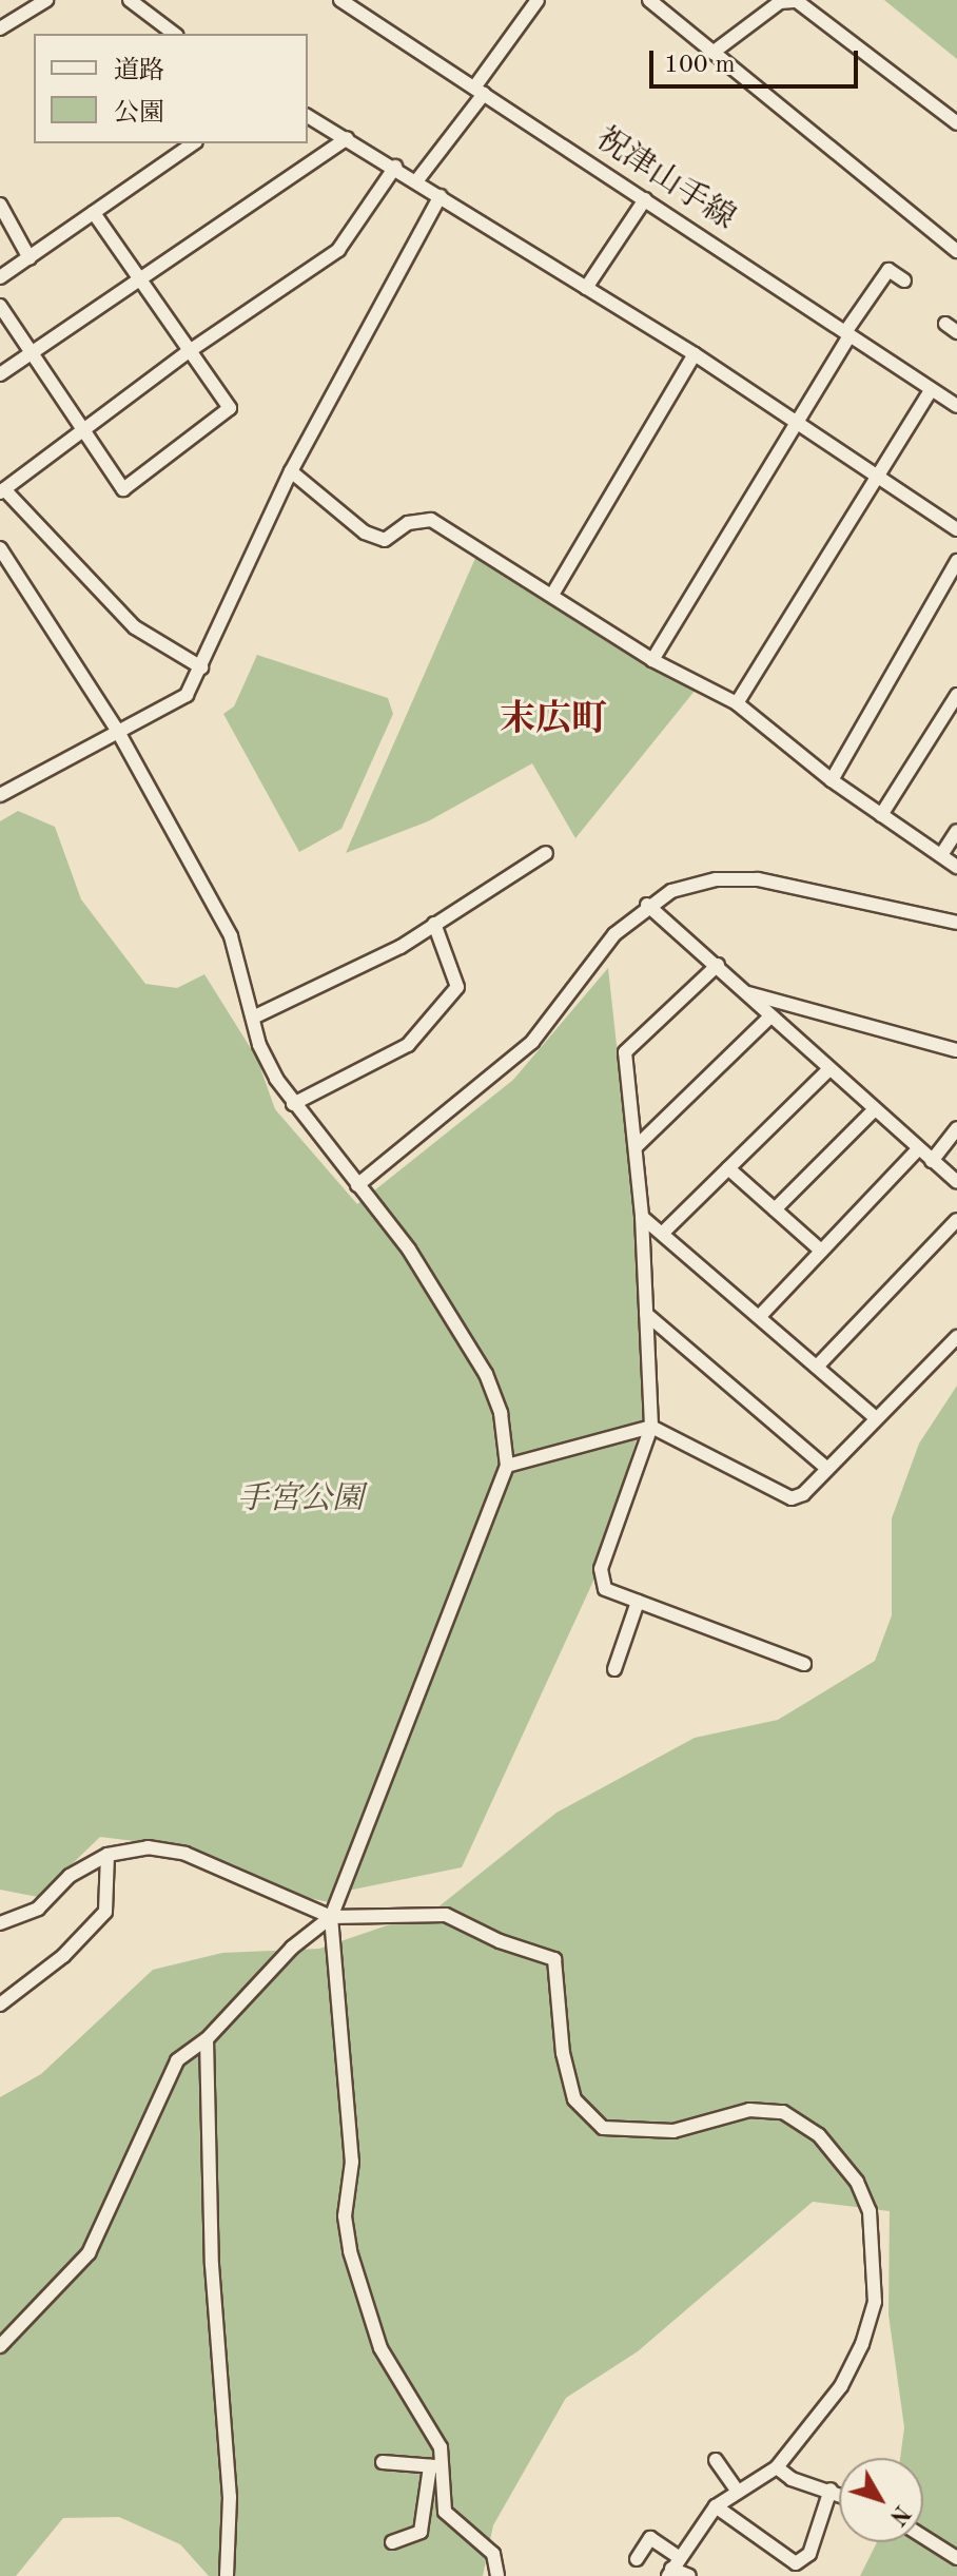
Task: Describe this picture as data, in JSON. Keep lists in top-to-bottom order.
{
  "streets": {
    "street": ["祝津山手線"]
  },
  "districts": ["末広町"],
  "parks": ["手宮公園"],
  "legend": ["道路", "公園"],
  "scale_bar": "100 m",
  "north": "bottom right"
}
